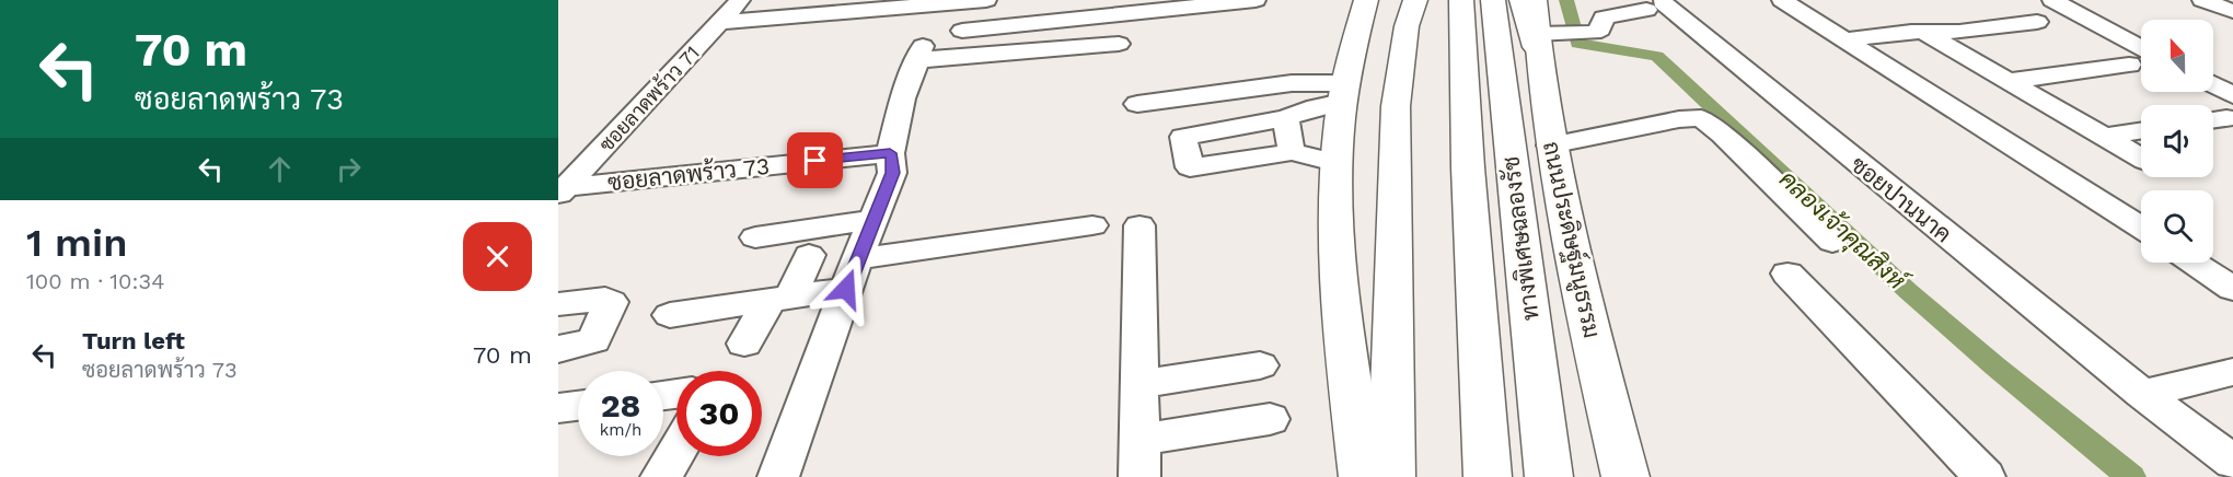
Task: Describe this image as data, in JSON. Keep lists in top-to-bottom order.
{
  "streets": {
    "main road": ["ทางพิเศษฉลองรัช", "ถนนประดิษฐ์มนูธรรม"],
    "street": ["ซอยลาดพร้าว 71", "ซอยลาดพร้าว 73", "ซอยปานนาค"]
  },
  "crossings": [
    ["ซอยลาดพร้าว 71", "ซอยลาดพร้าว 73"],
    ["ซอยปานนาค", "ถนนประดิษฐ์มนูธรรม"]
  ],
  "water": ["คลองเจ้าคุณสิงห์"],
  "north": "top",
  "page": {
    "turn": ["70 m", "ซอยลาดพร้าว 73"],
    "heading": ["1 min", "100 m · 10:34"],
    "list": [
      {
        "name": "Turn left",
        "note": "ซอยลาดพร้าว 73",
        "value": "70 m"
      }
    ],
    "speed": "28 km/h",
    "limit": "30"
  }
}
